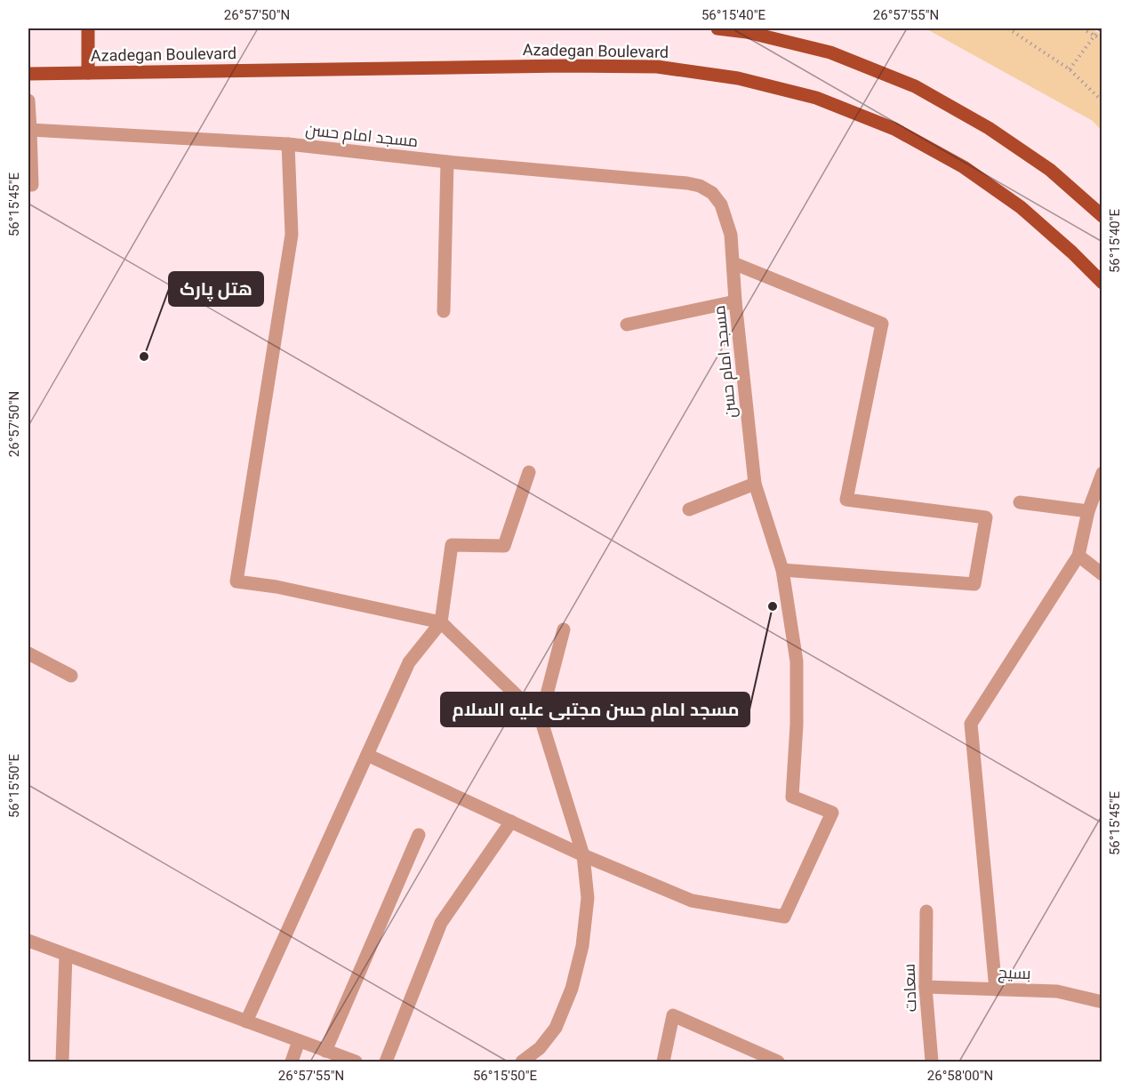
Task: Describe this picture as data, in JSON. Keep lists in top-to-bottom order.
{
  "streets": {
    "main road": ["Azadegan Boulevard"],
    "street": ["مسجد امام حسن", "بسیج", "سعادت"]
  },
  "crossings": [
    ["بسیج", "سعادت"]
  ],
  "places": ["هتل پارک", "مسجد امام حسن مجتبی علیه السلام"],
  "coordinates": [
    "26°57'50\"N",
    "56°15'40\"E",
    "26°57'55\"N",
    "56°15'45\"E",
    "56°15'50\"E",
    "26°58'00\"N"
  ]
}
